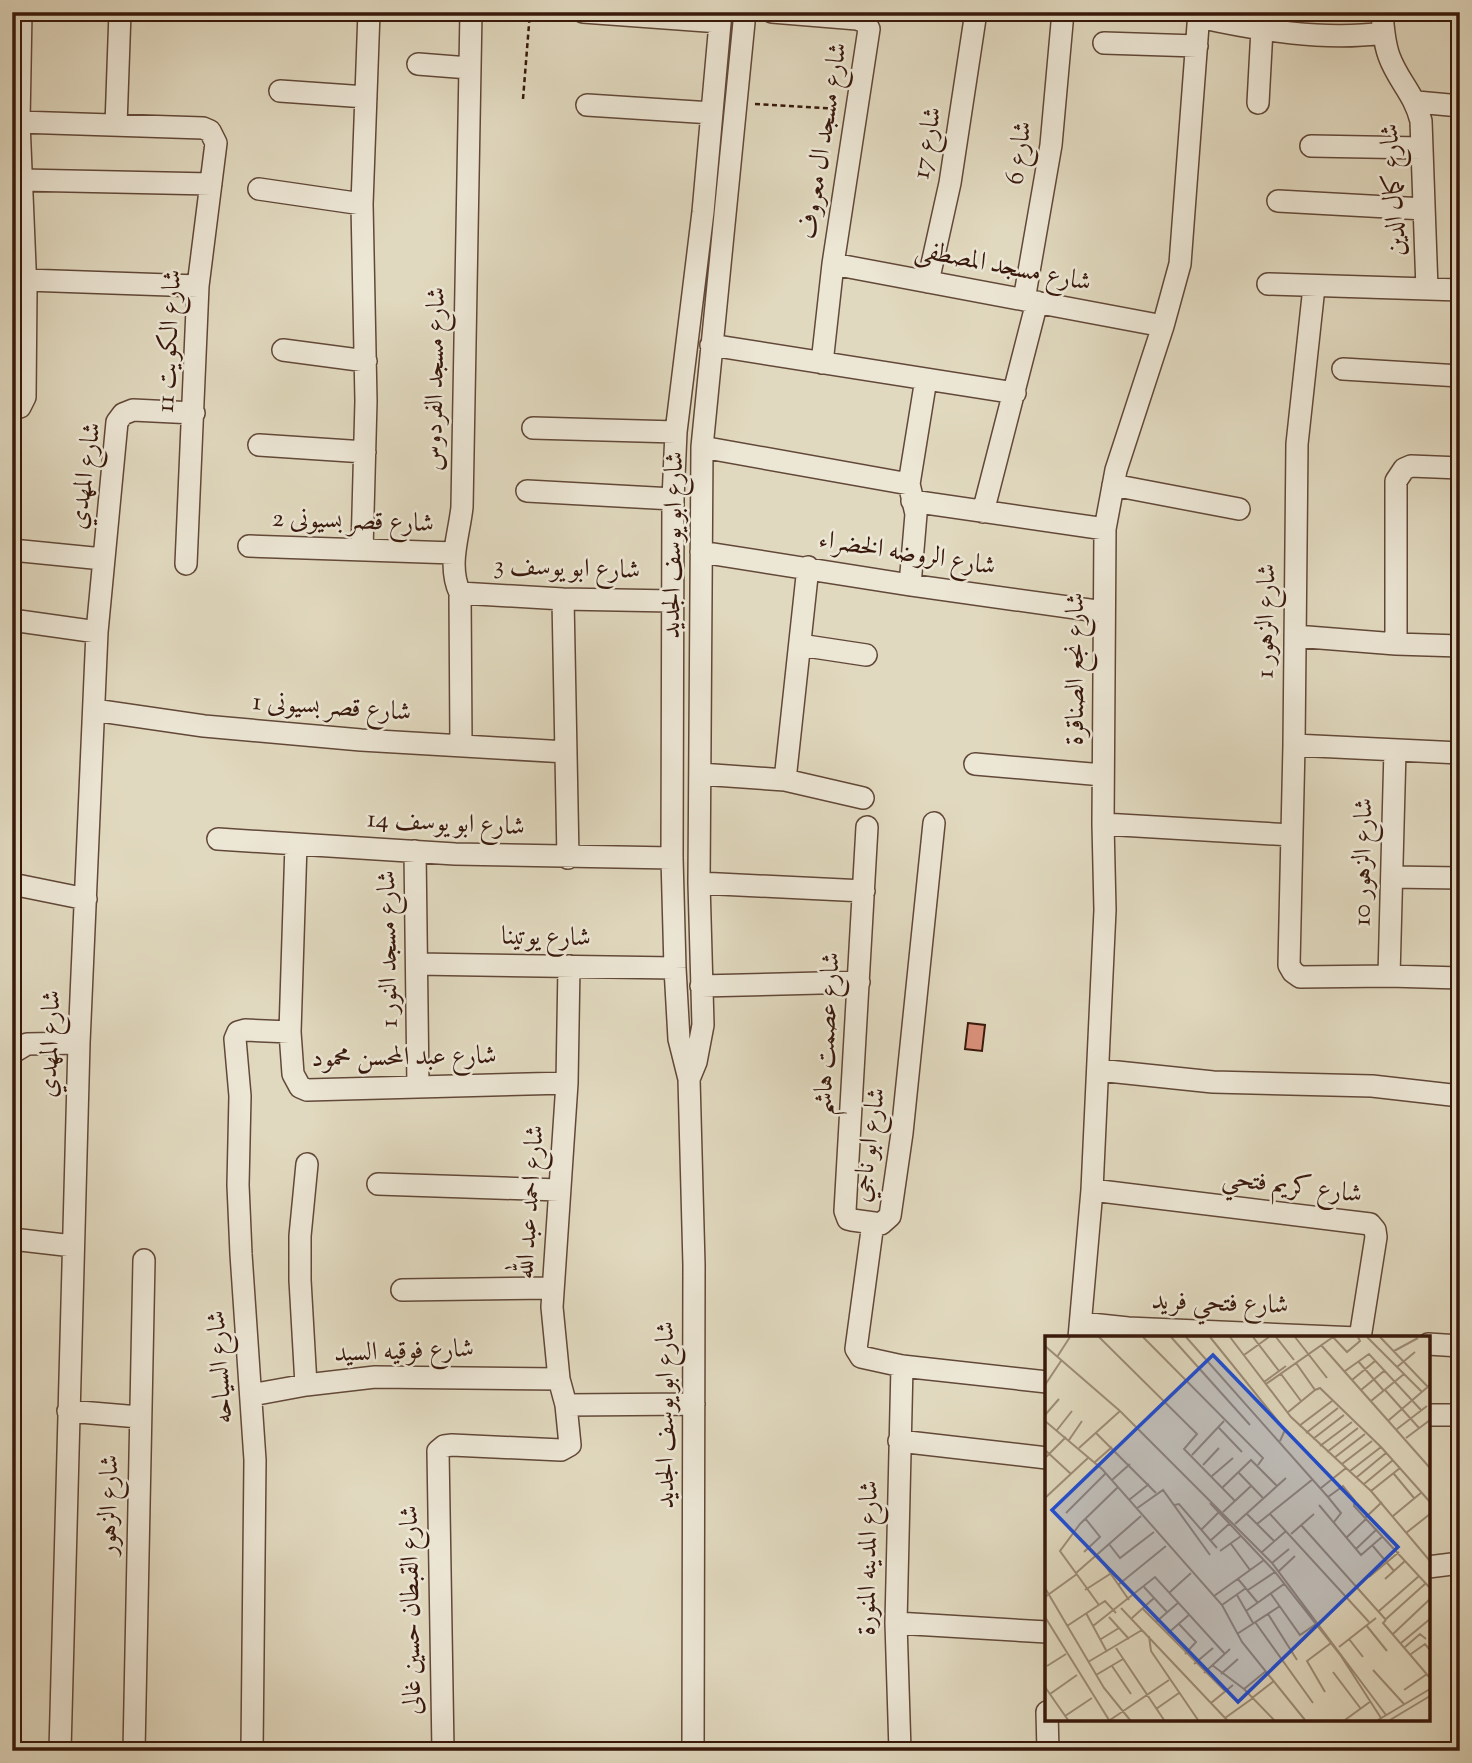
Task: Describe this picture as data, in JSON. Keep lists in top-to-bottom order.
{
  "streets": {
    "street": [
      "شارع مسجد ال معروف",
      "شارع 17",
      "شارع 6",
      "شارع كمال الدين",
      "شارع مسجد المصطفى",
      "شارع الكويت 11",
      "شارع مسجد الفردوس",
      "شارع المهدي",
      "شارع قصر بسيونى 2",
      "شارع ابو يوسف الجديد",
      "شارع الروضه الخضراء",
      "شارع ابو يوسف 3",
      "شارع الزهور 1",
      "شارع نجع الصناقرة",
      "شارع قصر بسيونى 1",
      "شارع ابو يوسف 14",
      "شارع الزهور 10",
      "شارع يوتينا",
      "شارع مسجد النور 1",
      "شارع عصمت هاشم",
      "شارع عبد المحسن محمود",
      "شارع ابو ناجي",
      "شارع كريم فتحي",
      "شارع احمد عبد الله",
      "شارع فتحي فريد",
      "شارع فوقيه السيد",
      "شارع السياحه",
      "شارع الزهور",
      "شارع المدينه المنورة",
      "شارع القبطان حسين غالى"
    ]
  },
  "crossings": [
    ["شارع مسجد ال معروف", "شارع مسجد المصطفى"],
    ["شارع 17", "شارع مسجد المصطفى"],
    ["شارع 6", "شارع مسجد المصطفى"],
    ["شارع مسجد المصطفى", "شارع نجع الصناقرة"],
    ["شارع الكويت 11", "شارع المهدي"],
    ["شارع مسجد الفردوس", "شارع قصر بسيونى 2"],
    ["شارع مسجد الفردوس", "شارع ابو يوسف 3"],
    ["شارع مسجد الفردوس", "شارع قصر بسيونى 1"],
    ["شارع المهدي", "شارع قصر بسيونى 1"],
    ["شارع ابو يوسف الجديد", "شارع الروضه الخضراء"],
    ["شارع ابو يوسف الجديد", "شارع ابو يوسف 3"],
    ["شارع ابو يوسف الجديد", "شارع ابو يوسف 14"],
    ["شارع ابو يوسف الجديد", "شارع يوتينا"],
    ["شارع الروضه الخضراء", "شارع نجع الصناقرة"],
    ["شارع الزهور 1", "شارع الزهور 10"],
    ["شارع نجع الصناقرة", "شارع كريم فتحي"],
    ["شارع نجع الصناقرة", "شارع فتحي فريد"],
    ["شارع ابو يوسف 14", "شارع مسجد النور 1"],
    ["شارع يوتينا", "شارع مسجد النور 1"],
    ["شارع يوتينا", "شارع احمد عبد الله"],
    ["شارع مسجد النور 1", "شارع عبد المحسن محمود"],
    ["شارع عصمت هاشم", "شارع ابو ناجي"],
    ["شارع عبد المحسن محمود", "شارع احمد عبد الله"],
    ["شارع عبد المحسن محمود", "شارع السياحه"],
    ["شارع ابو ناجي", "شارع المدينه المنورة"],
    ["شارع احمد عبد الله", "شارع فوقيه السيد"],
    ["شارع احمد عبد الله", "شارع القبطان حسين غالى"],
    ["شارع فوقيه السيد", "شارع السياحه"]
  ]
}
